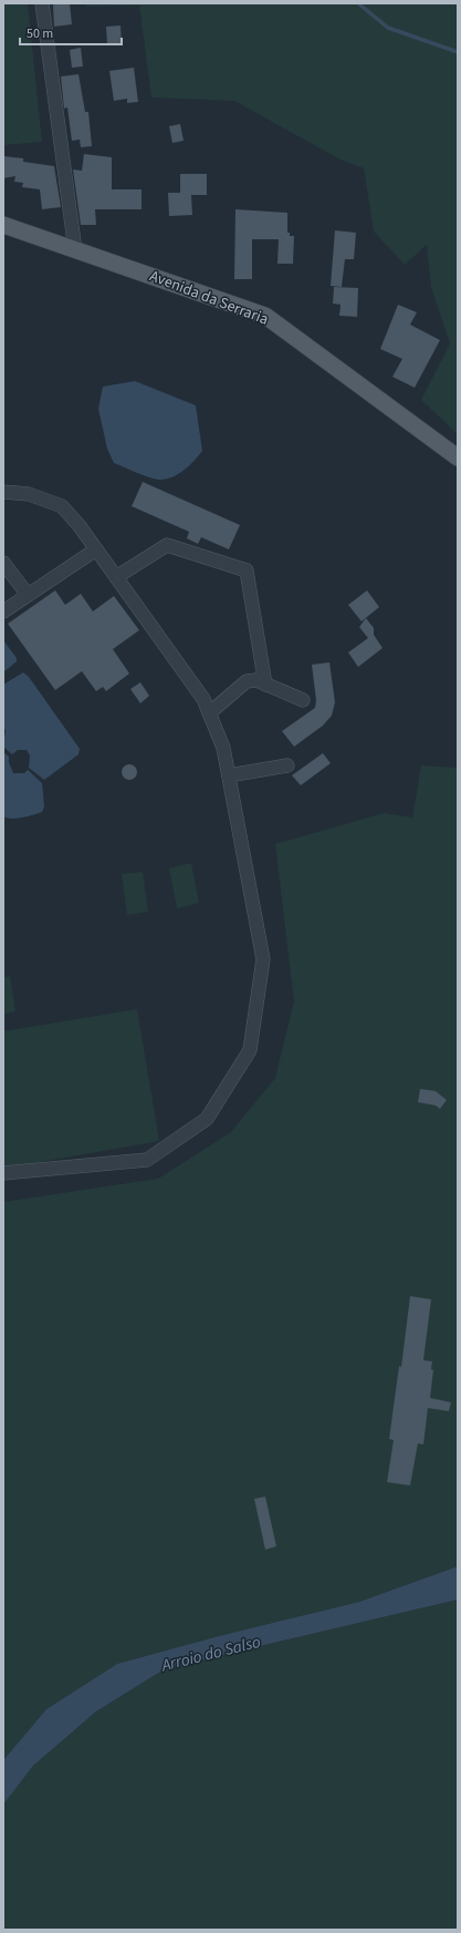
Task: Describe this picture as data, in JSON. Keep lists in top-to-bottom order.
{
  "streets": {
    "main road": ["Avenida da Serraria"]
  },
  "water": ["Arroio do Salso"],
  "scale_bar": "50 m"
}
